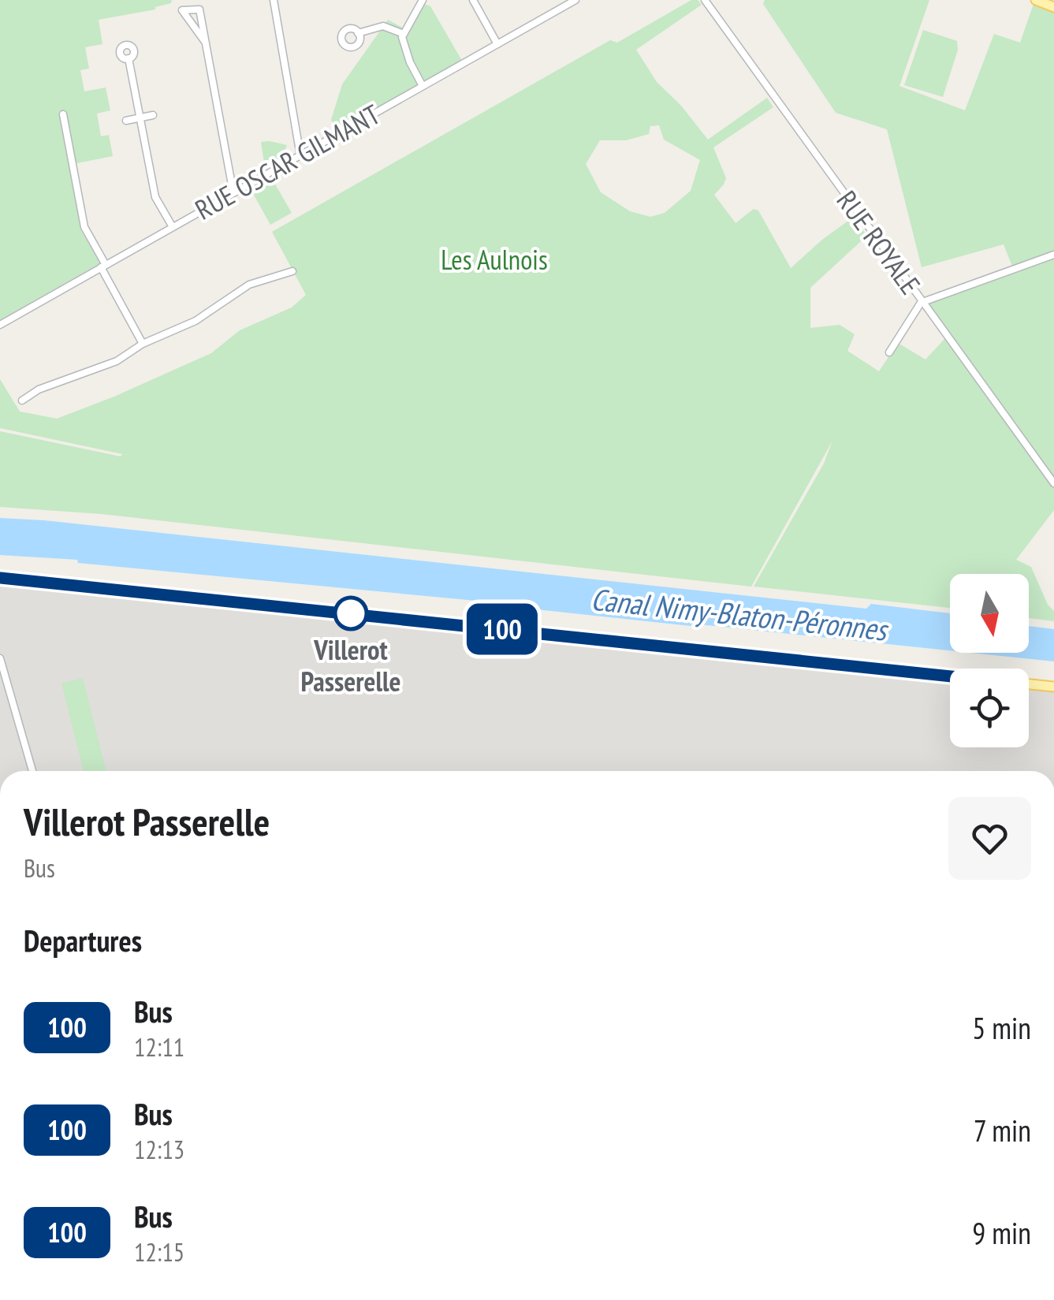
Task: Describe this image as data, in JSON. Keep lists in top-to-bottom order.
{
  "streets": {
    "street": ["RUE OSCAR GILMANT", "RUE ROYALE"]
  },
  "water": ["Canal Nimy-Blaton-Péronnes"],
  "parks": ["Les Aulnois"],
  "places": ["Villerot Passerelle"],
  "lines": ["bus line 100"],
  "north": "bottom",
  "page": {
    "on_map": "100",
    "heading": [
      ["Villerot Passerelle", "Bus"],
      "Departures"
    ],
    "list": [
      {
        "mark": "100",
        "name": "Bus",
        "note": "12:11",
        "value": "5 min"
      },
      {
        "mark": "100",
        "name": "Bus",
        "note": "12:13",
        "value": "7 min"
      },
      {
        "mark": "100",
        "name": "Bus",
        "note": "12:15",
        "value": "9 min"
      }
    ]
  }
}
